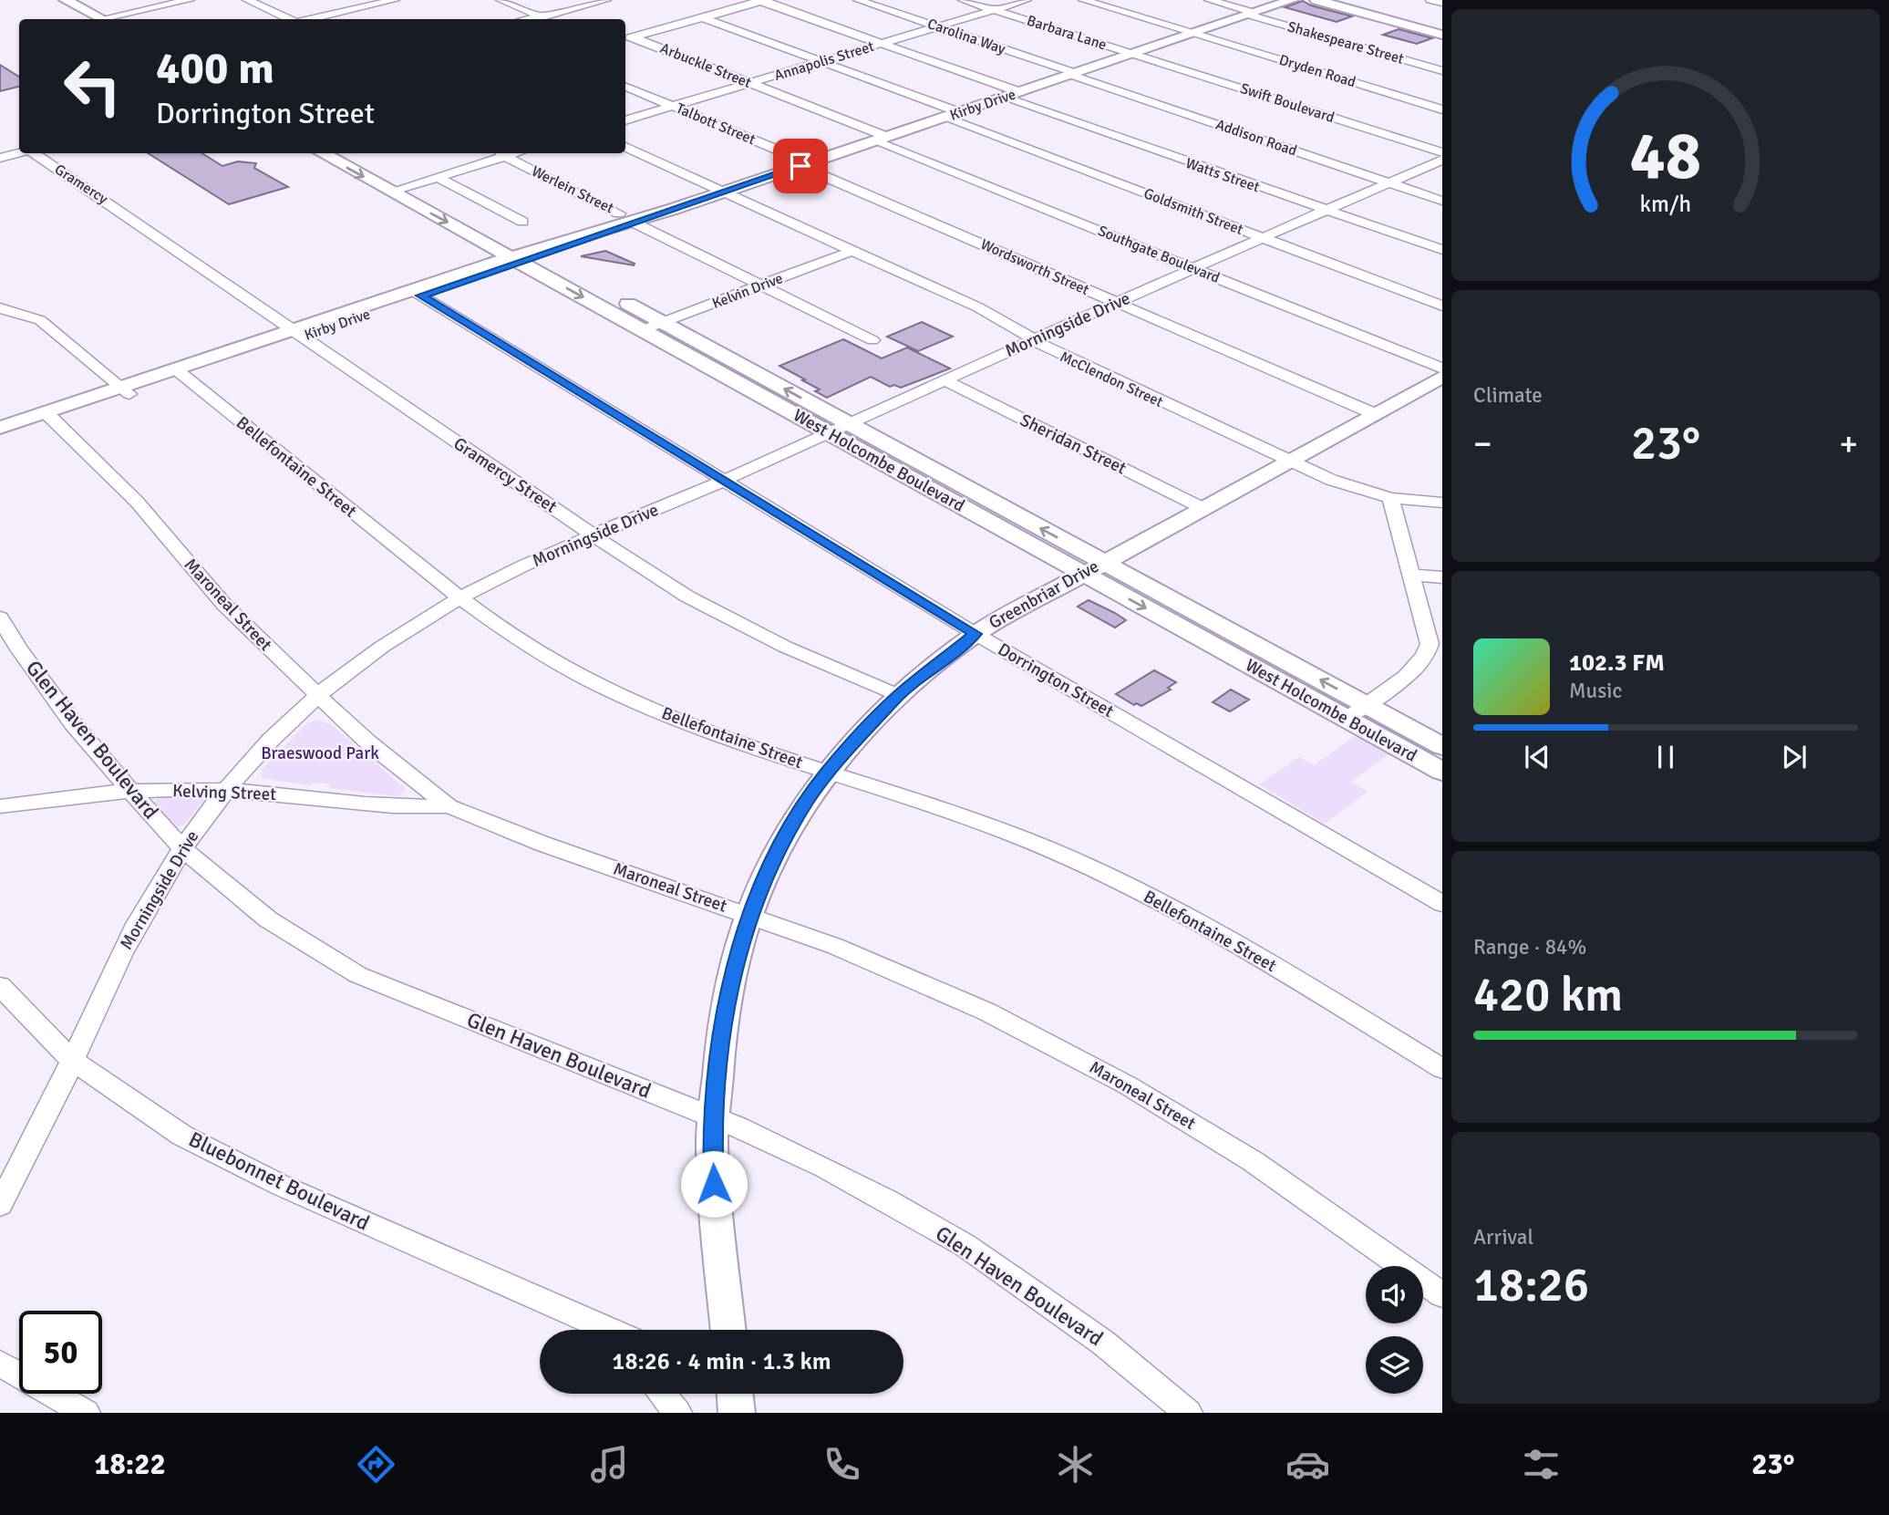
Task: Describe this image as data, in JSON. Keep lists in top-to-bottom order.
{
  "streets": {
    "main road": ["Kirby Drive", "West Holcombe Boulevard", "Greenbriar Drive"],
    "street": [
      "Barbara Lane",
      "Carolina Way",
      "Shakespeare Street",
      "Annapolis Street",
      "Arbuckle Street",
      "Dryden Road",
      "Swift Boulevard",
      "Talbott Street",
      "Addison Road",
      "Watts Street",
      "Gramercy",
      "Werlein Street",
      "Goldsmith Street",
      "Southgate Boulevard",
      "Wordsworth Street",
      "Kelvin Drive",
      "Morningside Drive",
      "McClendon Street",
      "Sheridan Street",
      "Bellefontaine Street",
      "Gramercy Street",
      "Maroneal Street",
      "Dorrington Street",
      "Glen Haven Boulevard",
      "Kelving Street",
      "Bluebonnet Boulevard"
    ]
  },
  "crossings": [
    ["Barbara Lane", "Annapolis Street"],
    ["Barbara Lane", "Swift Boulevard"],
    ["Barbara Lane", "Kirby Drive"],
    ["Carolina Way", "Annapolis Street"],
    ["Carolina Way", "Kirby Drive"],
    ["Carolina Way", "Addison Road"],
    ["Shakespeare Street", "Kirby Drive"],
    ["Annapolis Street", "Arbuckle Street"],
    ["Annapolis Street", "Talbott Street"],
    ["Arbuckle Street", "Kirby Drive"],
    ["Arbuckle Street", "Southgate Boulevard"],
    ["Dryden Road", "Kirby Drive"],
    ["Swift Boulevard", "Kirby Drive"],
    ["Kirby Drive", "Talbott Street"],
    ["Kirby Drive", "Addison Road"],
    ["Kirby Drive", "Watts Street"],
    ["Kirby Drive", "Werlein Street"],
    ["Kirby Drive", "Goldsmith Street"],
    ["Kirby Drive", "Southgate Boulevard"],
    ["Kirby Drive", "Wordsworth Street"],
    ["Kirby Drive", "McClendon Street"],
    ["Kirby Drive", "West Holcombe Boulevard"],
    ["Kirby Drive", "Bellefontaine Street"],
    ["Kirby Drive", "Gramercy Street"],
    ["Kirby Drive", "Maroneal Street"],
    ["Kirby Drive", "Dorrington Street"],
    ["Talbott Street", "Wordsworth Street"],
    ["Addison Road", "Morningside Drive"],
    ["Watts Street", "Morningside Drive"],
    ["Gramercy", "Gramercy Street"],
    ["Goldsmith Street", "Morningside Drive"],
    ["Southgate Boulevard", "Morningside Drive"],
    ["Southgate Boulevard", "Greenbriar Drive"],
    ["Wordsworth Street", "Morningside Drive"],
    ["Wordsworth Street", "Greenbriar Drive"],
    ["Kelvin Drive", "McClendon Street"],
    ["Kelvin Drive", "West Holcombe Boulevard"],
    ["Morningside Drive", "McClendon Street"],
    ["Morningside Drive", "Sheridan Street"],
    ["Morningside Drive", "West Holcombe Boulevard"],
    ["Morningside Drive", "Bellefontaine Street"],
    ["Morningside Drive", "Gramercy Street"],
    ["Morningside Drive", "Maroneal Street"],
    ["Morningside Drive", "Dorrington Street"],
    ["Morningside Drive", "Glen Haven Boulevard"],
    ["Morningside Drive", "Kelving Street"],
    ["Morningside Drive", "Bluebonnet Boulevard"],
    ["McClendon Street", "Greenbriar Drive"],
    ["Sheridan Street", "Greenbriar Drive"],
    ["West Holcombe Boulevard", "Greenbriar Drive"],
    ["Bellefontaine Street", "Greenbriar Drive"],
    ["Gramercy Street", "Greenbriar Drive"],
    ["Greenbriar Drive", "Maroneal Street"],
    ["Greenbriar Drive", "Dorrington Street"],
    ["Greenbriar Drive", "Glen Haven Boulevard"],
    ["Maroneal Street", "Kelving Street"],
    ["Glen Haven Boulevard", "Kelving Street"]
  ],
  "parks": ["Braeswood Park"],
  "page": {
    "turn": ["400 m", "Dorrington Street"],
    "tile": [
      "Climate",
      ["Range · 84%", "420 km"],
      ["Arrival", "18:26"]
    ],
    "heat": ["−", "23°", "+"],
    "song": ["102.3 FM", "Music"],
    "limit": "50",
    "trip": "18:26 · 4 min · 1.3 km",
    "tabs": ["18:22", "23°"],
    "gauge": ["48", "km/h"]
  }
}
